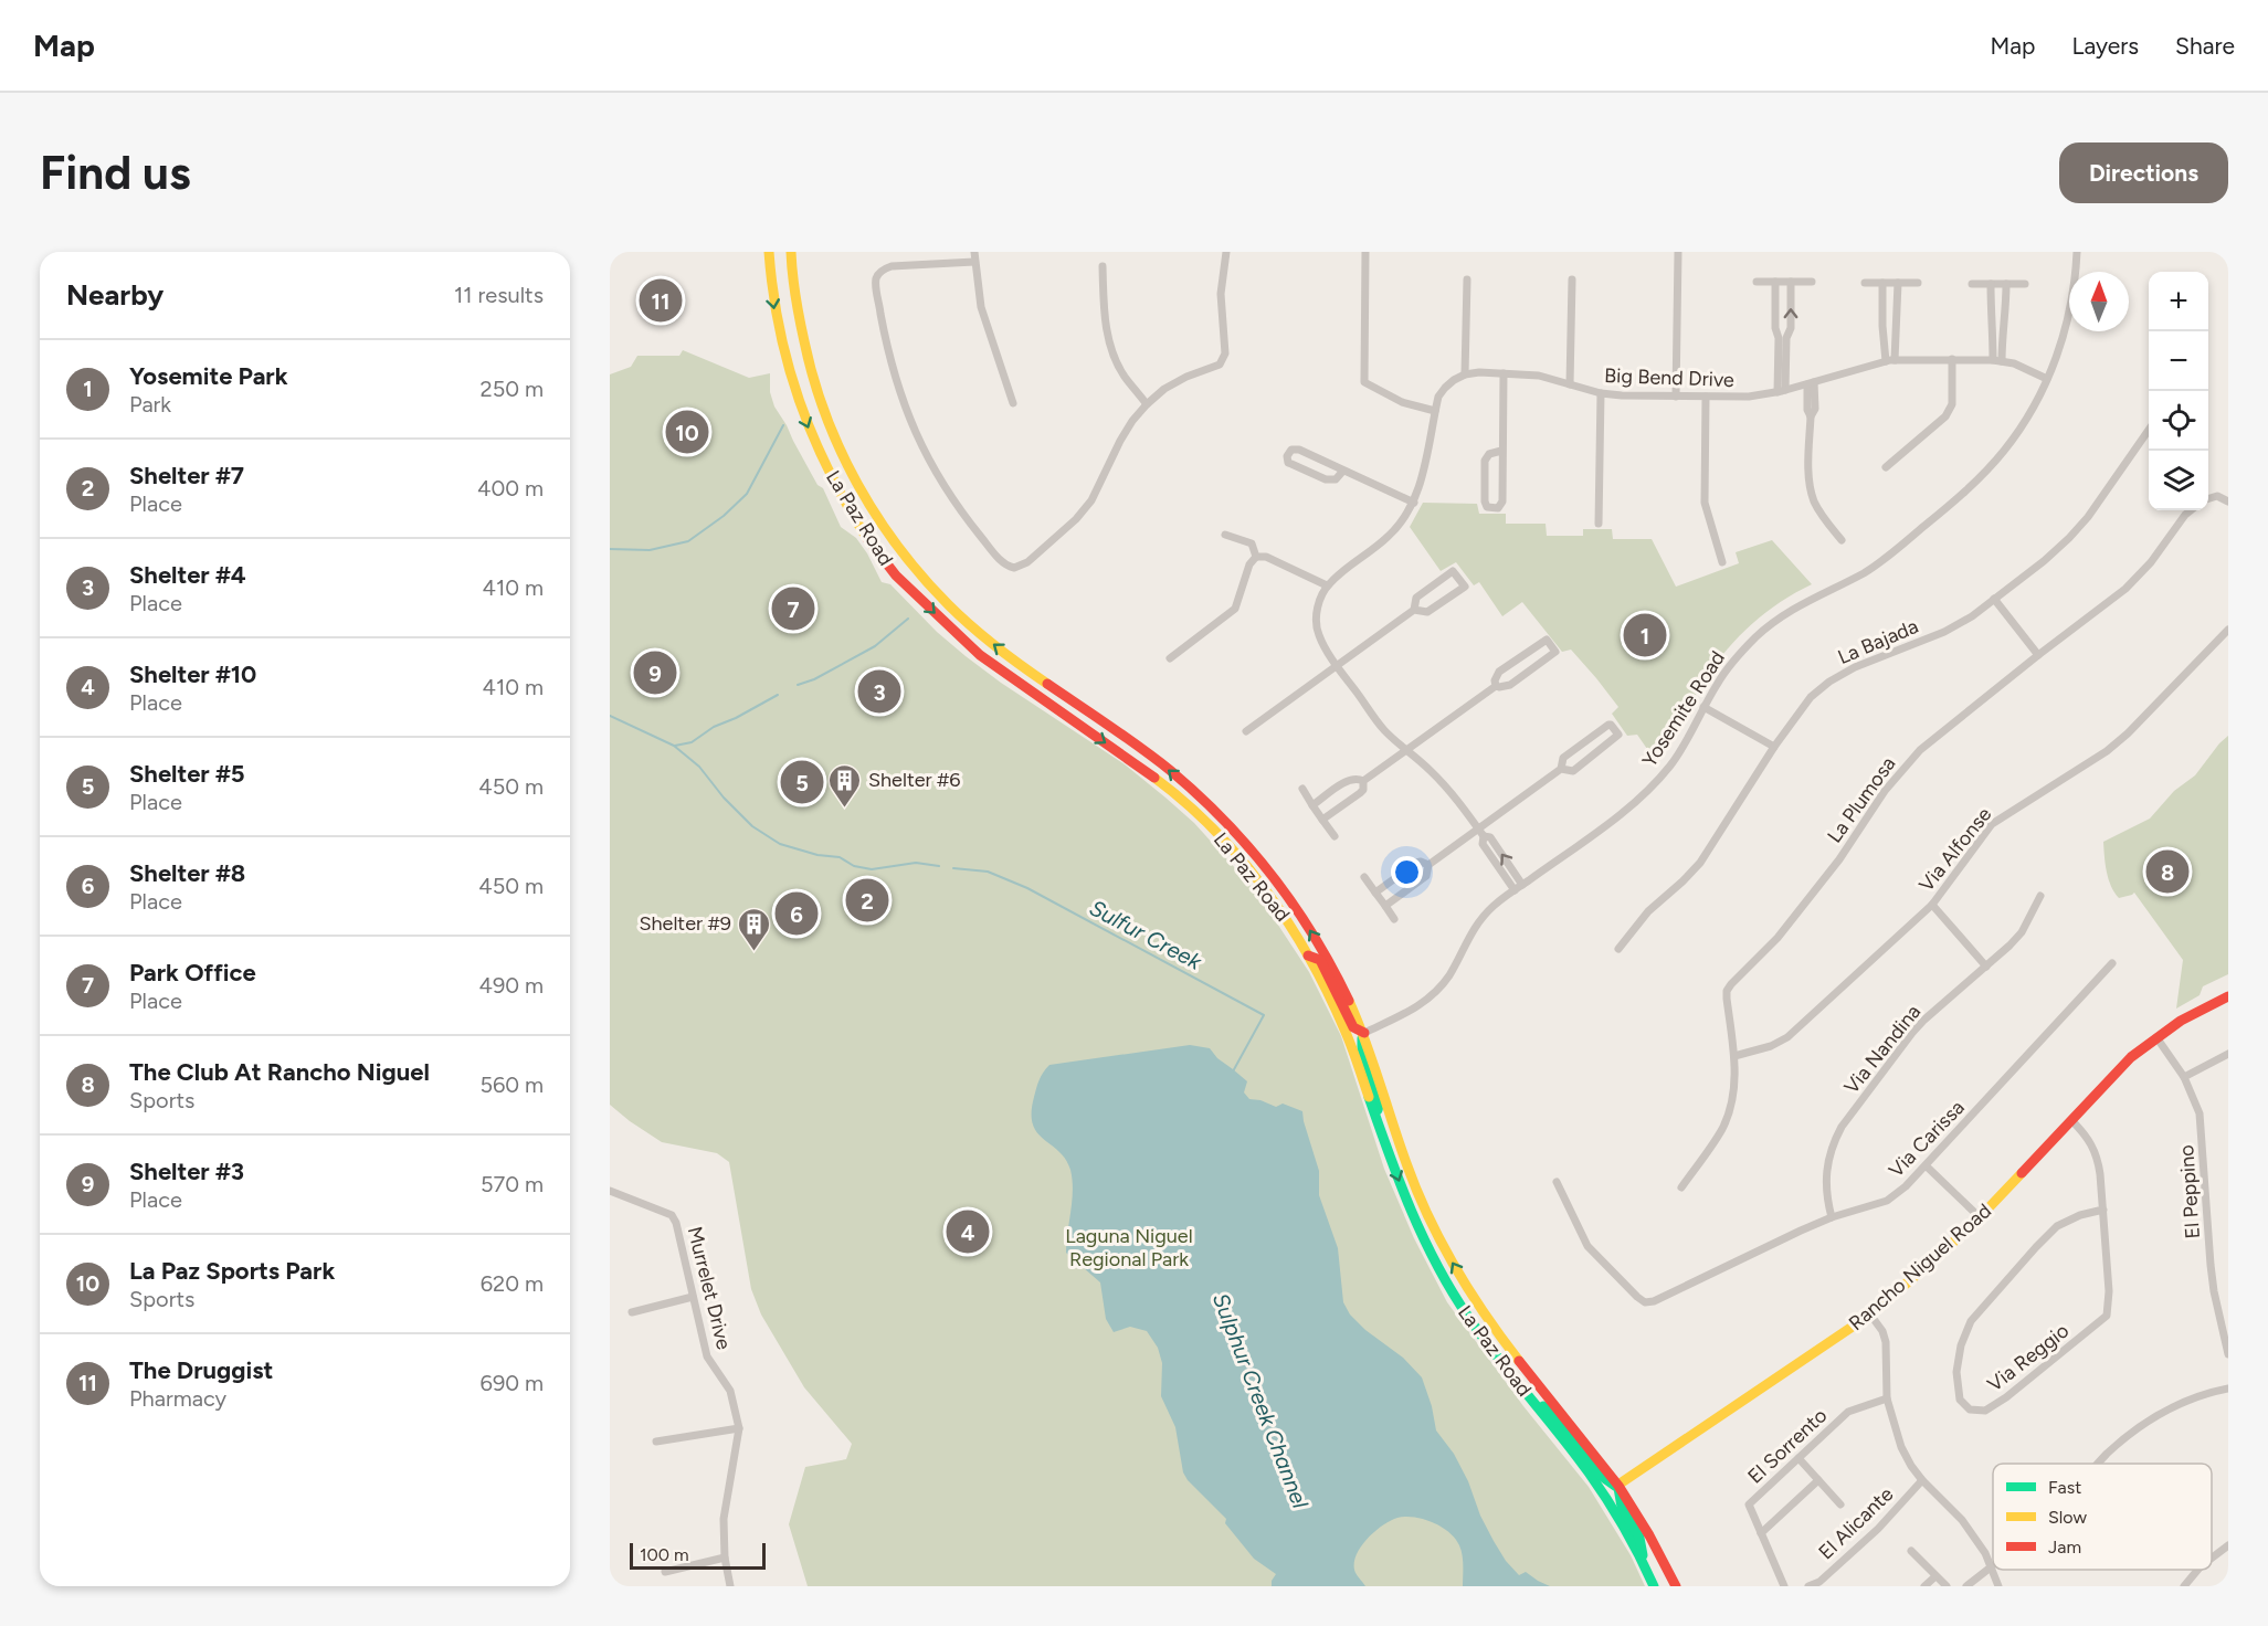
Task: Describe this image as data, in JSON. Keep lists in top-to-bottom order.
{
  "streets": {
    "main road": ["La Paz Road", "Rancho Niguel Road"],
    "street": [
      "Big Bend Drive",
      "La Bajada",
      "Yosemite Road",
      "La Plumosa",
      "Via Alfonse",
      "Via Nandina",
      "Via Carissa",
      "El Peppino",
      "Murrelet Drive",
      "Via Reggio",
      "El Sorrento",
      "El Alicante"
    ]
  },
  "crossings": [
    ["Big Bend Drive", "Yosemite Road"],
    ["La Paz Road", "Yosemite Road"],
    ["La Paz Road", "Rancho Niguel Road"],
    ["La Plumosa", "Via Alfonse"],
    ["Via Nandina", "Via Carissa"],
    ["El Peppino", "Rancho Niguel Road"],
    ["Rancho Niguel Road", "Via Reggio"]
  ],
  "water": ["Sulfur Creek", "Sulphur Creek Channel"],
  "parks": ["Laguna Niguel Regional Park"],
  "places": {
    "building": ["Shelter #6", "Shelter #9"]
  },
  "legend": ["Fast", "Slow", "Jam"],
  "scale_bar": "100 m",
  "north": "top",
  "page": {
    "header": "Map",
    "nav": ["Map", "Layers", "Share"],
    "buttons": "Directions",
    "title": "Find us",
    "heading": ["Nearby", "11 results"],
    "map_buttons": ["+", "−"],
    "pins": [
      "11",
      "10",
      "7",
      "1",
      "9",
      "3",
      "5",
      "8",
      "2",
      "6",
      "4"
    ],
    "list": [
      {
        "mark": "1",
        "name": "Yosemite Park",
        "note": "Park",
        "value": "250 m"
      },
      {
        "mark": "2",
        "name": "Shelter #7",
        "note": "Place",
        "value": "400 m"
      },
      {
        "mark": "3",
        "name": "Shelter #4",
        "note": "Place",
        "value": "410 m"
      },
      {
        "mark": "4",
        "name": "Shelter #10",
        "note": "Place",
        "value": "410 m"
      },
      {
        "mark": "5",
        "name": "Shelter #5",
        "note": "Place",
        "value": "450 m"
      },
      {
        "mark": "6",
        "name": "Shelter #8",
        "note": "Place",
        "value": "450 m"
      },
      {
        "mark": "7",
        "name": "Park Office",
        "note": "Place",
        "value": "490 m"
      },
      {
        "mark": "8",
        "name": "The Club At Rancho Niguel",
        "note": "Sports",
        "value": "560 m"
      },
      {
        "mark": "9",
        "name": "Shelter #3",
        "note": "Place",
        "value": "570 m"
      },
      {
        "mark": "10",
        "name": "La Paz Sports Park",
        "note": "Sports",
        "value": "620 m"
      },
      {
        "mark": "11",
        "name": "The Druggist",
        "note": "Pharmacy",
        "value": "690 m"
      }
    ],
    "scale": "100 m"
  }
}
